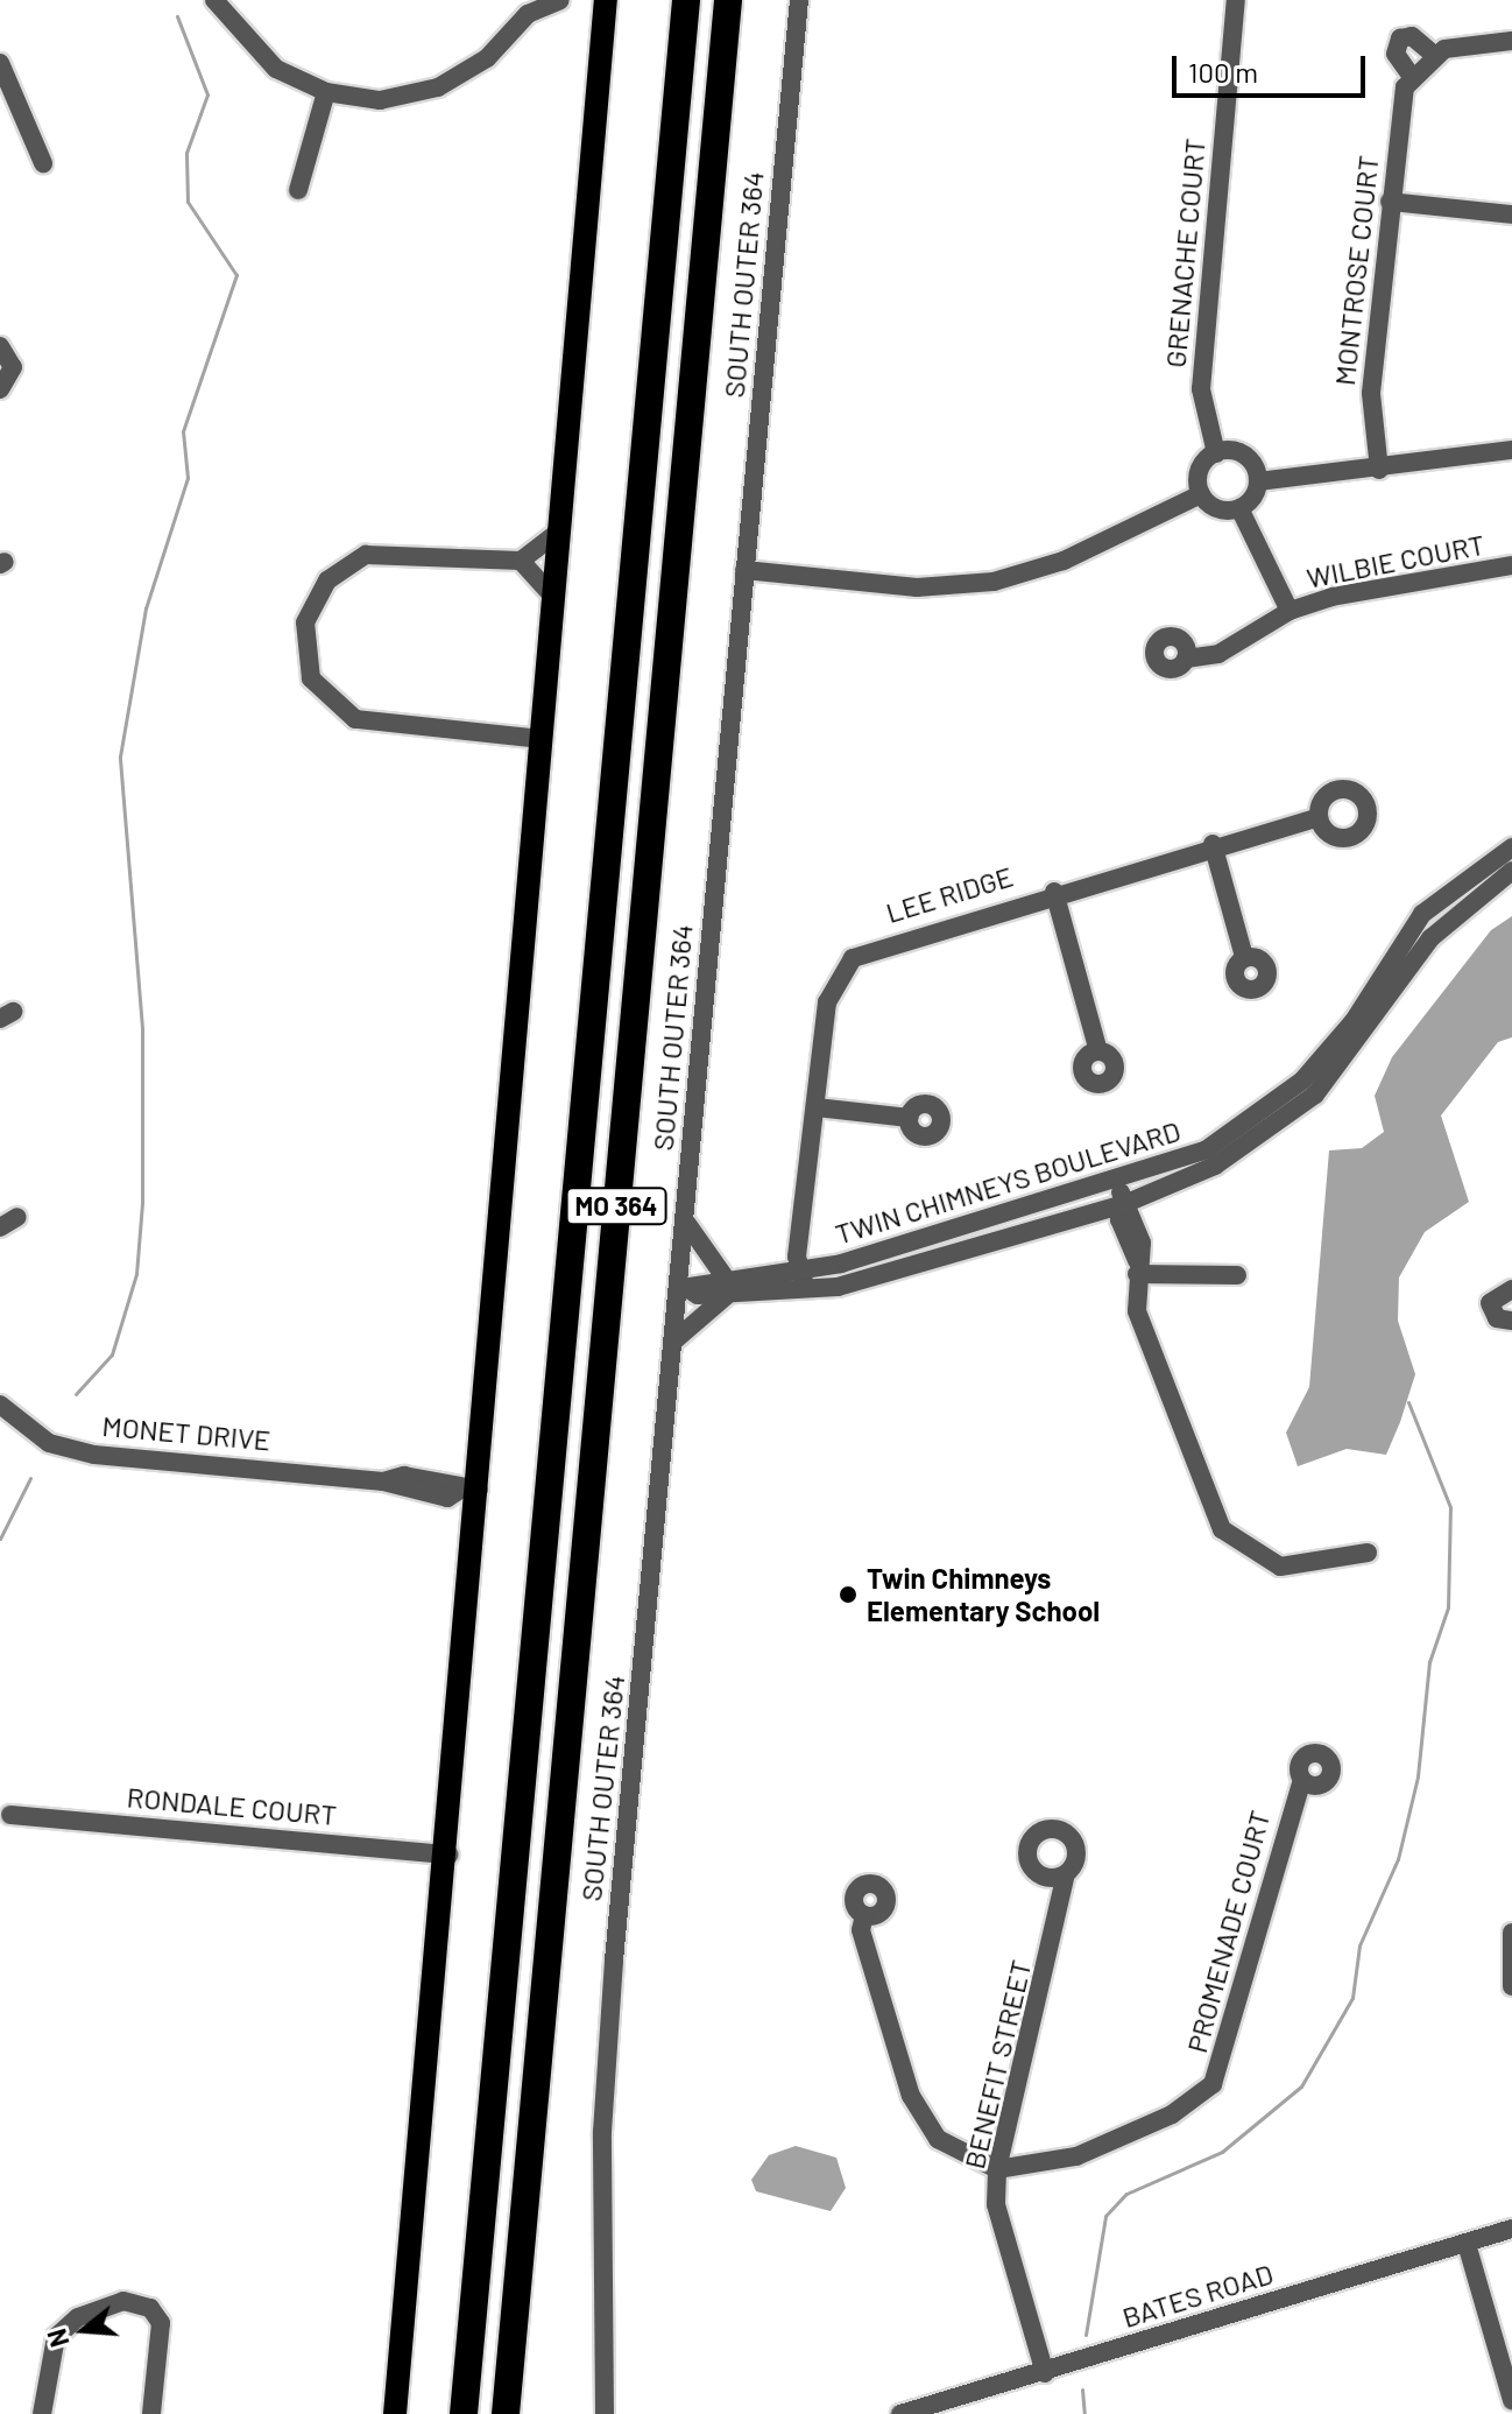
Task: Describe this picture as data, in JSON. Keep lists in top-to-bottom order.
{
  "streets": {
    "highway": ["MO 364"],
    "street": [
      "GRENACHE COURT",
      "MONTROSE COURT",
      "SOUTH OUTER 364",
      "WILBIE COURT",
      "LEE RIDGE",
      "TWIN CHIMNEYS BOULEVARD",
      "MONET DRIVE",
      "RONDALE COURT",
      "PROMENADE COURT",
      "BENEFIT STREET",
      "BATES ROAD"
    ]
  },
  "crossings": [
    ["GRENACHE COURT", "WILBIE COURT"],
    ["SOUTH OUTER 364", "TWIN CHIMNEYS BOULEVARD"],
    ["LEE RIDGE", "TWIN CHIMNEYS BOULEVARD"],
    ["PROMENADE COURT", "BENEFIT STREET"],
    ["BENEFIT STREET", "BATES ROAD"]
  ],
  "places": ["Twin Chimneys Elementary School"],
  "scale_bar": "100 m",
  "north": "left"
}
